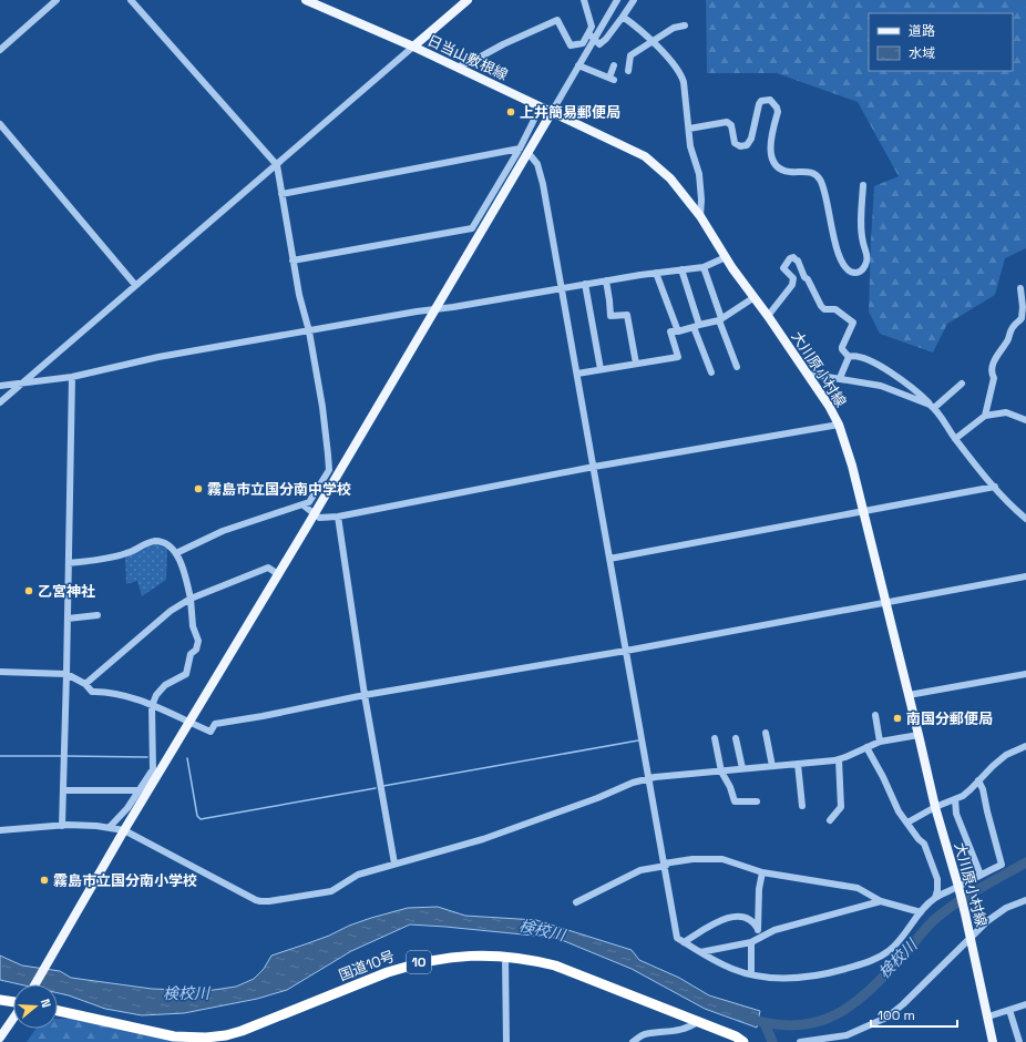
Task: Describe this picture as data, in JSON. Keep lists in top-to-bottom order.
{
  "streets": {
    "highway": ["10", "国道10号"],
    "main road": ["日当山敷根線", "大川原小村線"]
  },
  "crossings": [
    ["日当山敷根線", "大川原小村線"]
  ],
  "water": ["検校川"],
  "places": [
    "上井簡易郵便局",
    "霧島市立国分南中学校",
    "乙宮神社",
    "南国分郵便局",
    "霧島市立国分南小学校"
  ],
  "legend": ["道路", "水域"],
  "scale_bar": "100 m",
  "north": "right"
}
